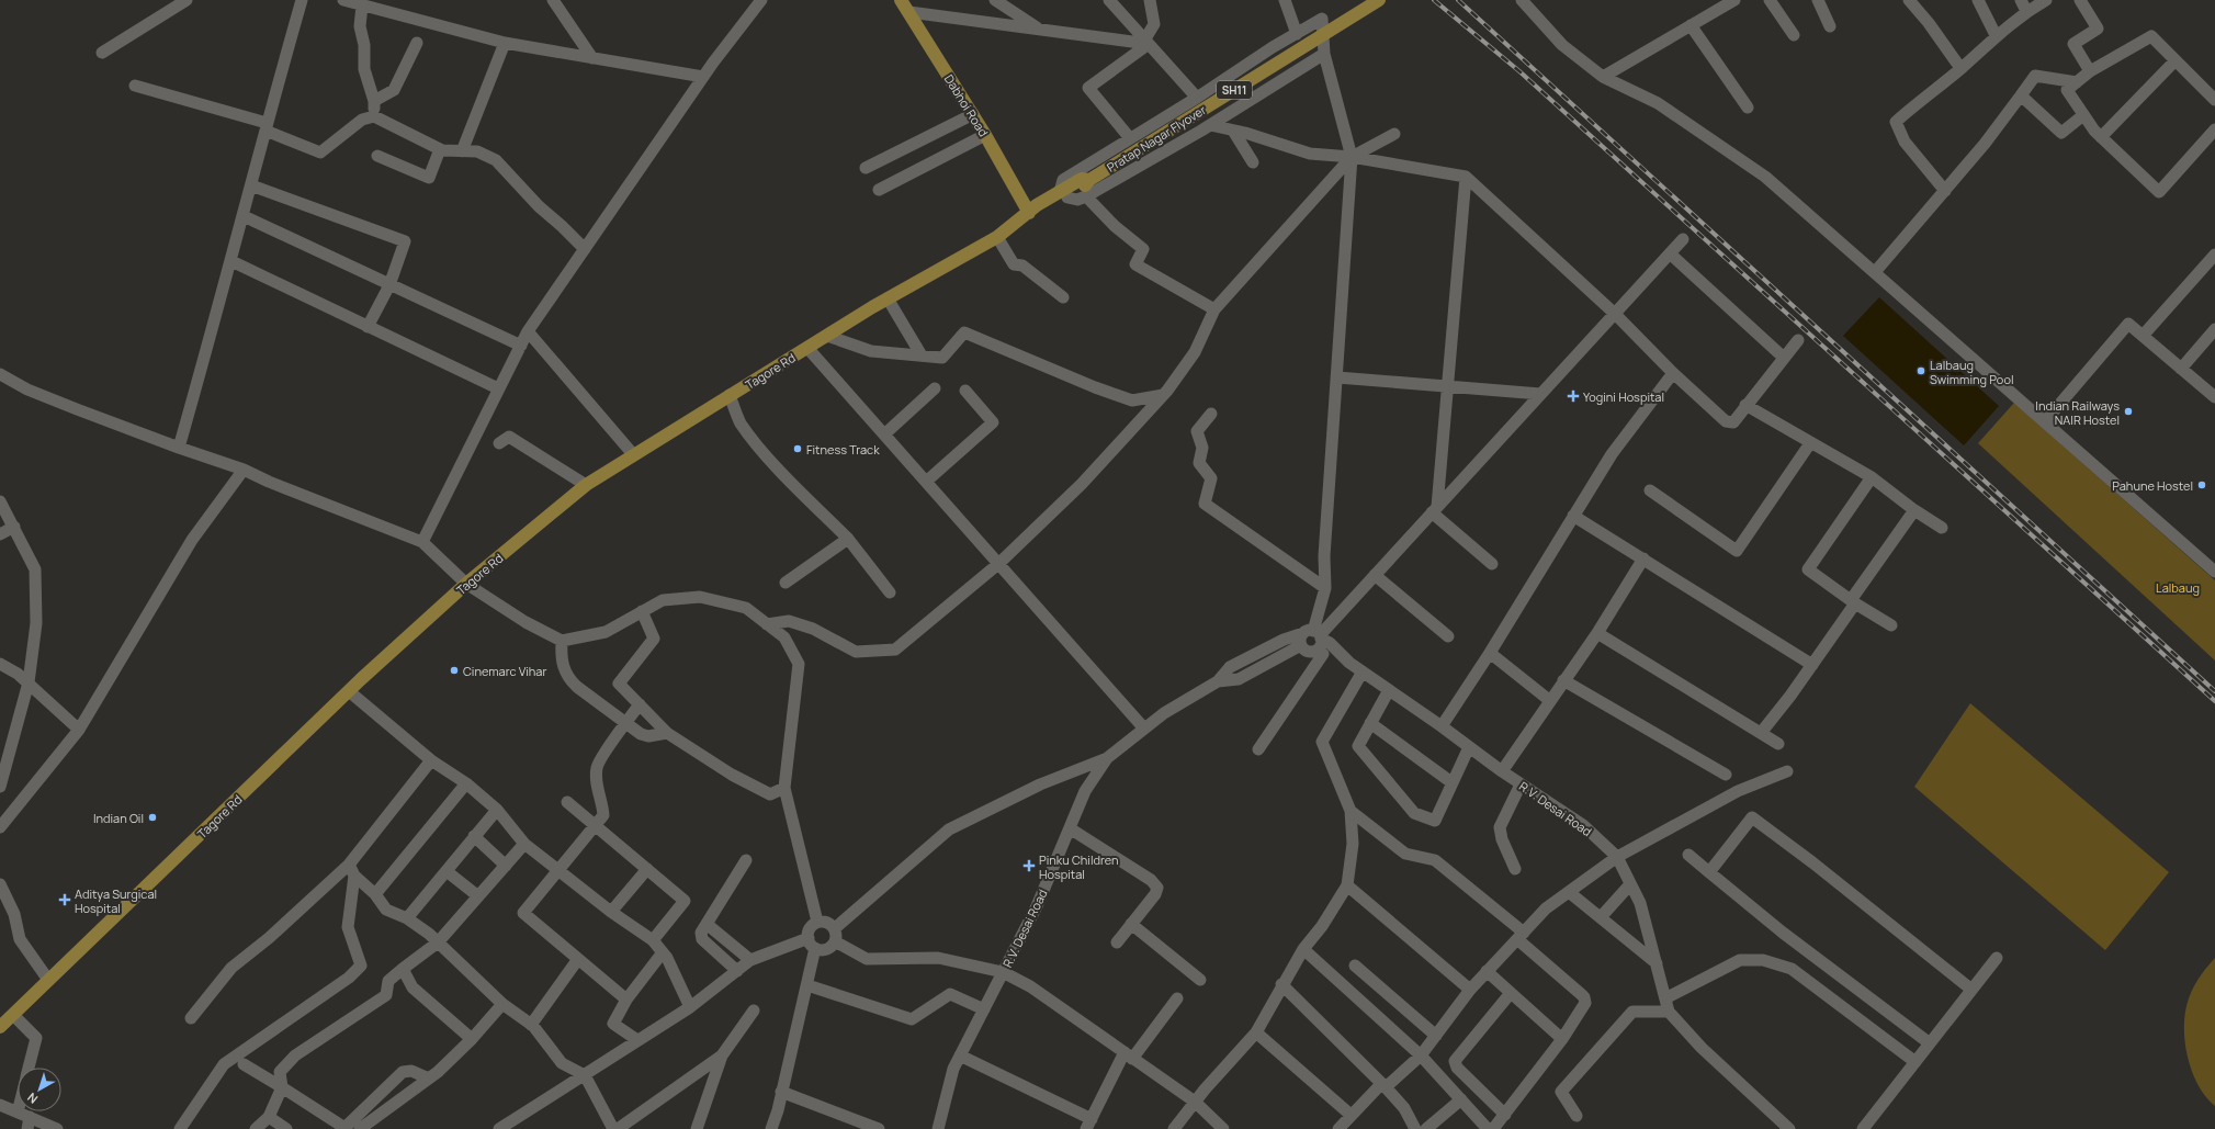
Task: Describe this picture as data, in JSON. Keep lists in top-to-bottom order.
{
  "streets": {
    "main road": [
      "SH11",
      "Dabhoi Road",
      "Pratap Nagar Flyover",
      "Tagore Rd"
    ],
    "street": ["R.V. Desai Road"]
  },
  "crossings": [
    ["Dabhoi Road", "Pratap Nagar Flyover"],
    ["Dabhoi Road", "Tagore Rd"],
    ["Pratap Nagar Flyover", "Tagore Rd"]
  ],
  "parks": ["Lalbaug"],
  "places": {
    "other": [
      "Lalbaug Swimming Pool",
      "Indian Railways NAIR Hostel",
      "Fitness Track",
      "Pahune Hostel",
      "Cinemarc Vihar",
      "Indian Oil"
    ],
    "health": ["Yogini Hospital", "Pinku Children Hospital", "Aditya Surgical Hospital"]
  },
  "north": "bottom left"
}
